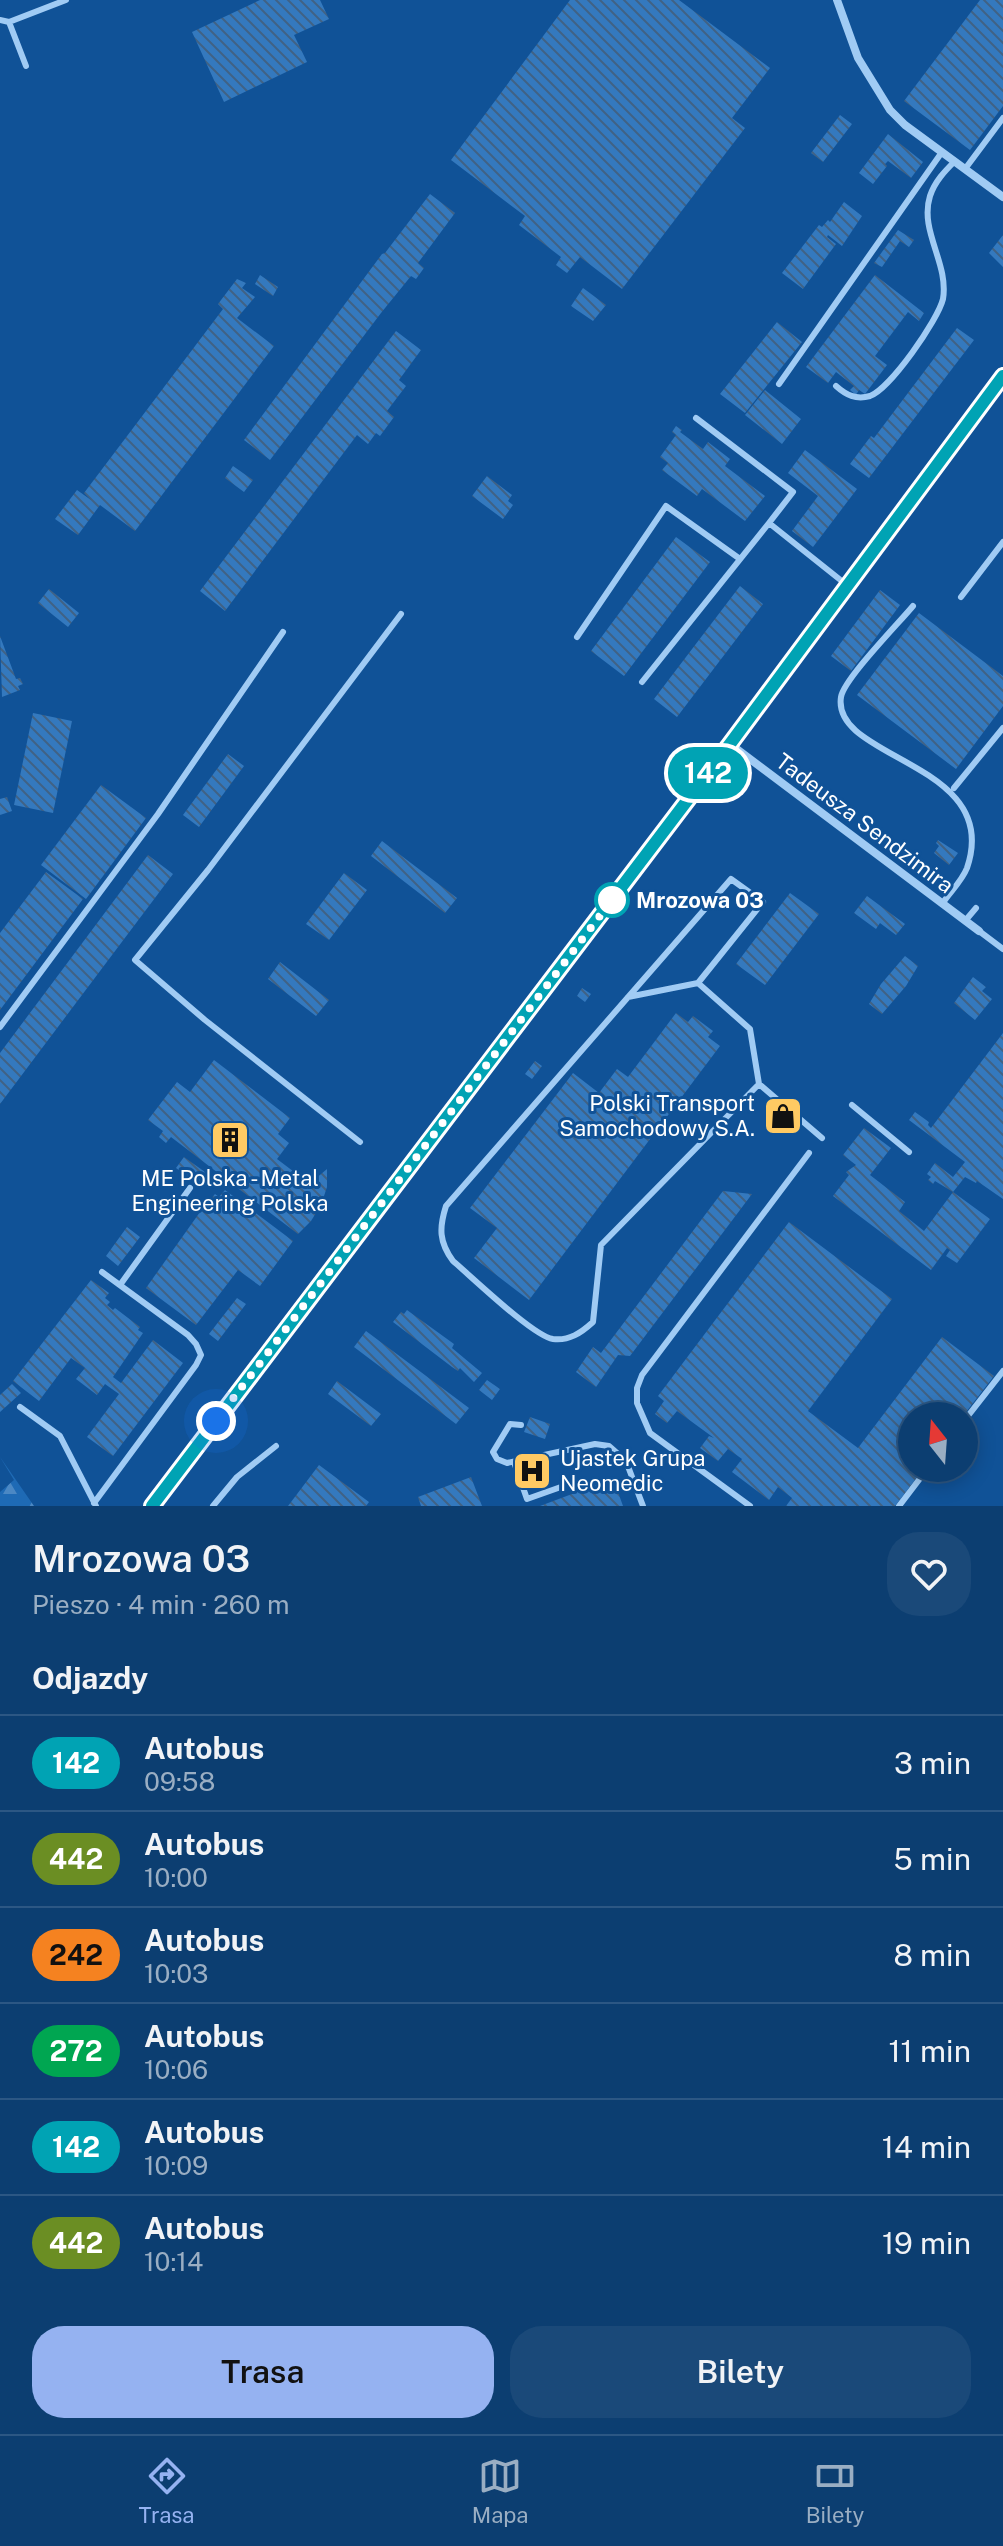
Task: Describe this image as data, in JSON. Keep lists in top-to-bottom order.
{
  "streets": {
    "street": ["Tadeusza Sendzimira"]
  },
  "places": {
    "other": ["Mrozowa 03"],
    "shop": ["Polski Transport Samochodowy S.A."],
    "building": ["ME Polska - Metal Engineering Polska"],
    "hospital": ["Ujastek Grupa Neomedic"]
  },
  "lines": ["bus line 142"],
  "north": "top",
  "page": {
    "on_map": "142",
    "heading": [
      ["Mrozowa 03", "Pieszo · 4 min · 260 m"],
      "Odjazdy"
    ],
    "list": [
      {
        "mark": "142",
        "name": "Autobus",
        "note": "09:58",
        "value": "3 min"
      },
      {
        "mark": "442",
        "name": "Autobus",
        "note": "10:00",
        "value": "5 min"
      },
      {
        "mark": "242",
        "name": "Autobus",
        "note": "10:03",
        "value": "8 min"
      },
      {
        "mark": "272",
        "name": "Autobus",
        "note": "10:06",
        "value": "11 min"
      },
      {
        "mark": "142",
        "name": "Autobus",
        "note": "10:09",
        "value": "14 min"
      },
      {
        "mark": "442",
        "name": "Autobus",
        "note": "10:14",
        "value": "19 min"
      }
    ],
    "buttons": ["Trasa", "Bilety"],
    "tabs": ["Trasa", "Mapa", "Bilety"]
  }
}
